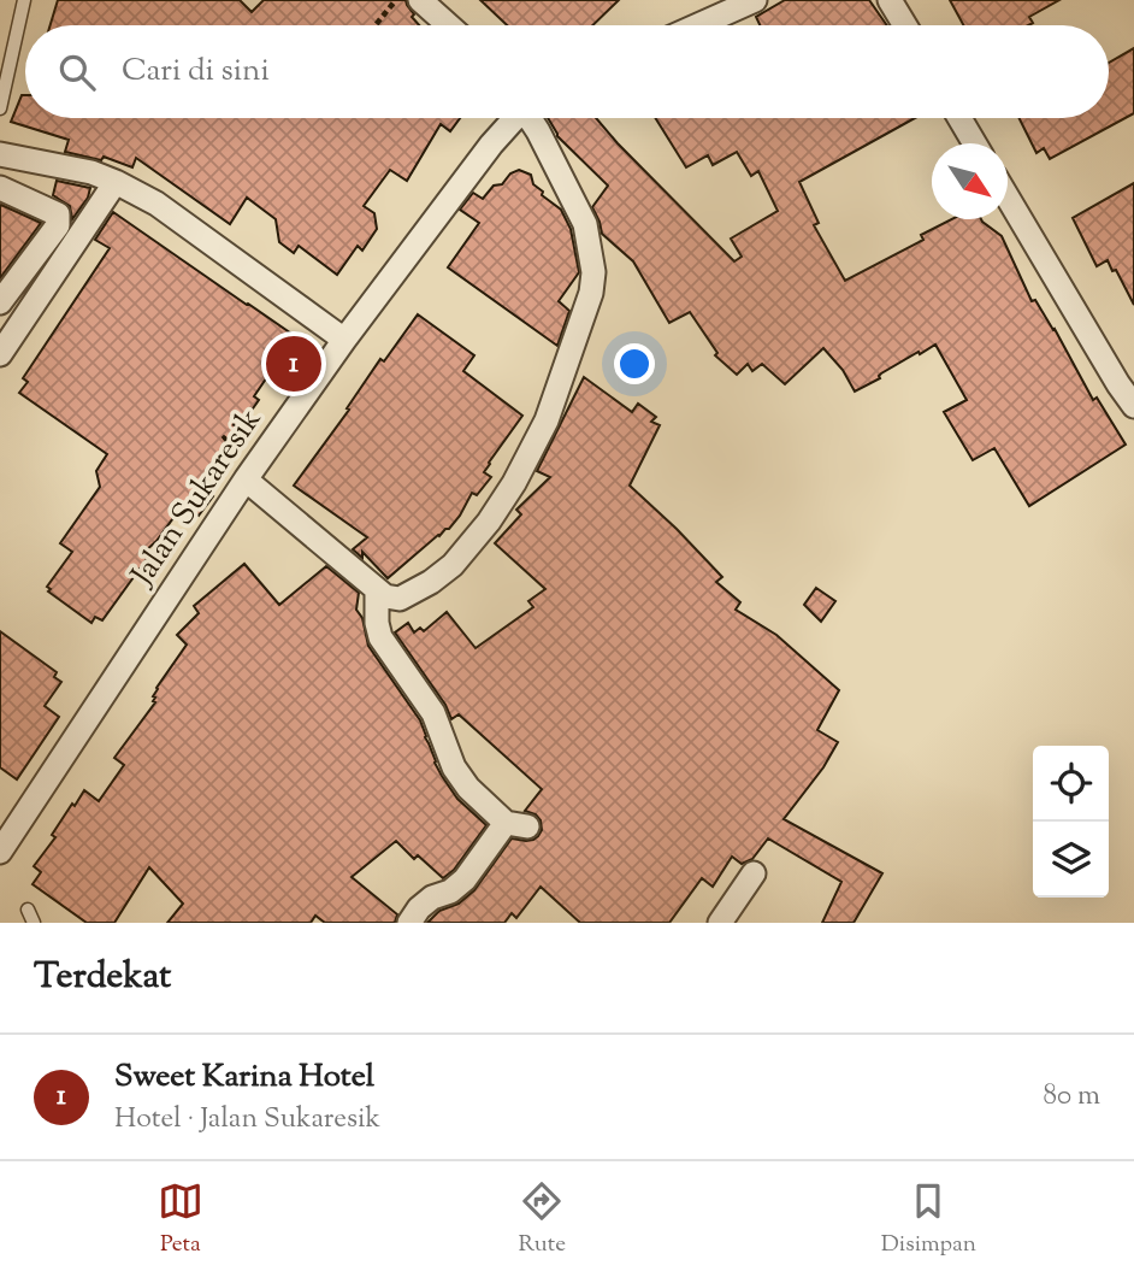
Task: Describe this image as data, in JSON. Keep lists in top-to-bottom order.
{
  "streets": {
    "street": ["Jalan Sukaresik"]
  },
  "north": "bottom right",
  "page": {
    "search": "Cari di sini",
    "pins": "1",
    "heading": "Terdekat",
    "list": [
      {
        "mark": "1",
        "name": "Sweet Karina Hotel",
        "note": "Hotel · Jalan Sukaresik",
        "value": "80 m"
      }
    ],
    "nav": ["Peta", "Rute", "Disimpan"]
  }
}
